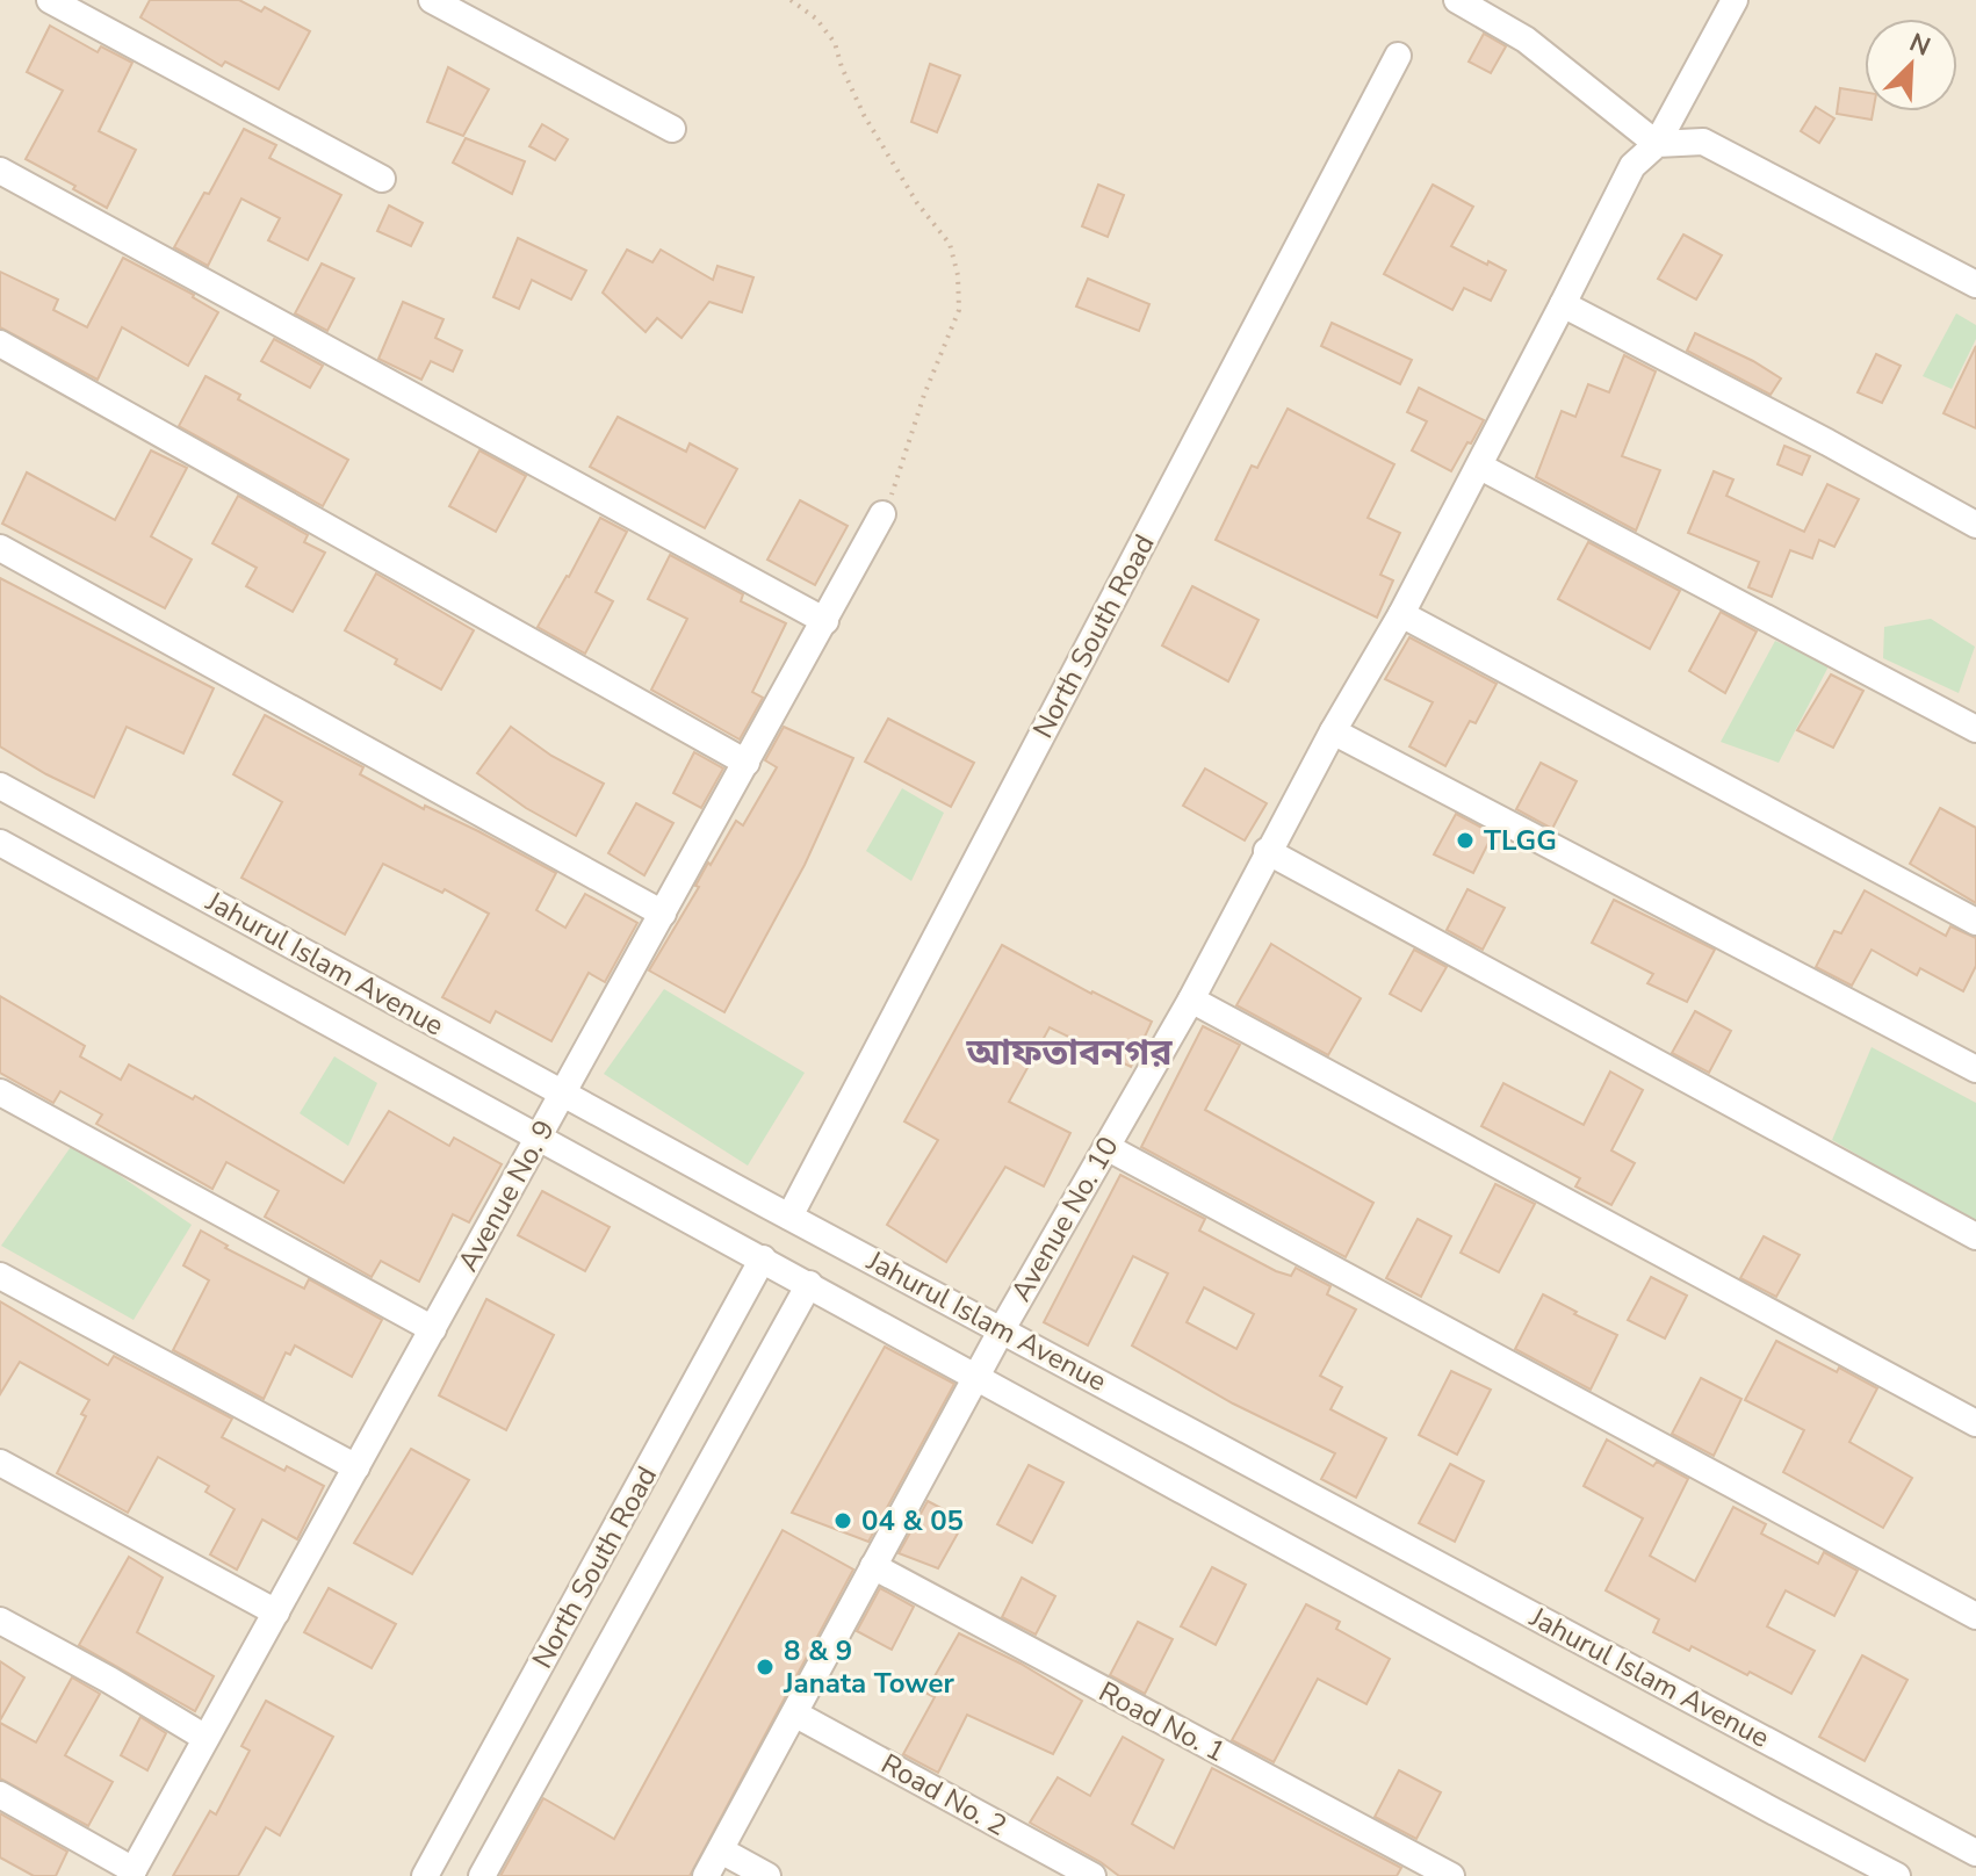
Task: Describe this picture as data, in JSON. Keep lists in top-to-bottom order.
{
  "streets": {
    "street": [
      "North South Road",
      "Jahurul Islam Avenue",
      "Avenue No. 9",
      "Avenue No. 10",
      "Road No. 1",
      "Road No. 2"
    ]
  },
  "crossings": [
    ["North South Road", "Jahurul Islam Avenue"],
    ["Jahurul Islam Avenue", "Avenue No. 9"],
    ["Jahurul Islam Avenue", "Avenue No. 10"],
    ["Avenue No. 10", "Road No. 1"],
    ["Avenue No. 10", "Road No. 2"]
  ],
  "districts": ["আফতাবনগর"],
  "places": ["TLGG", "04 & 05", "8 & 9 Janata Tower"],
  "north": "top right"
}
